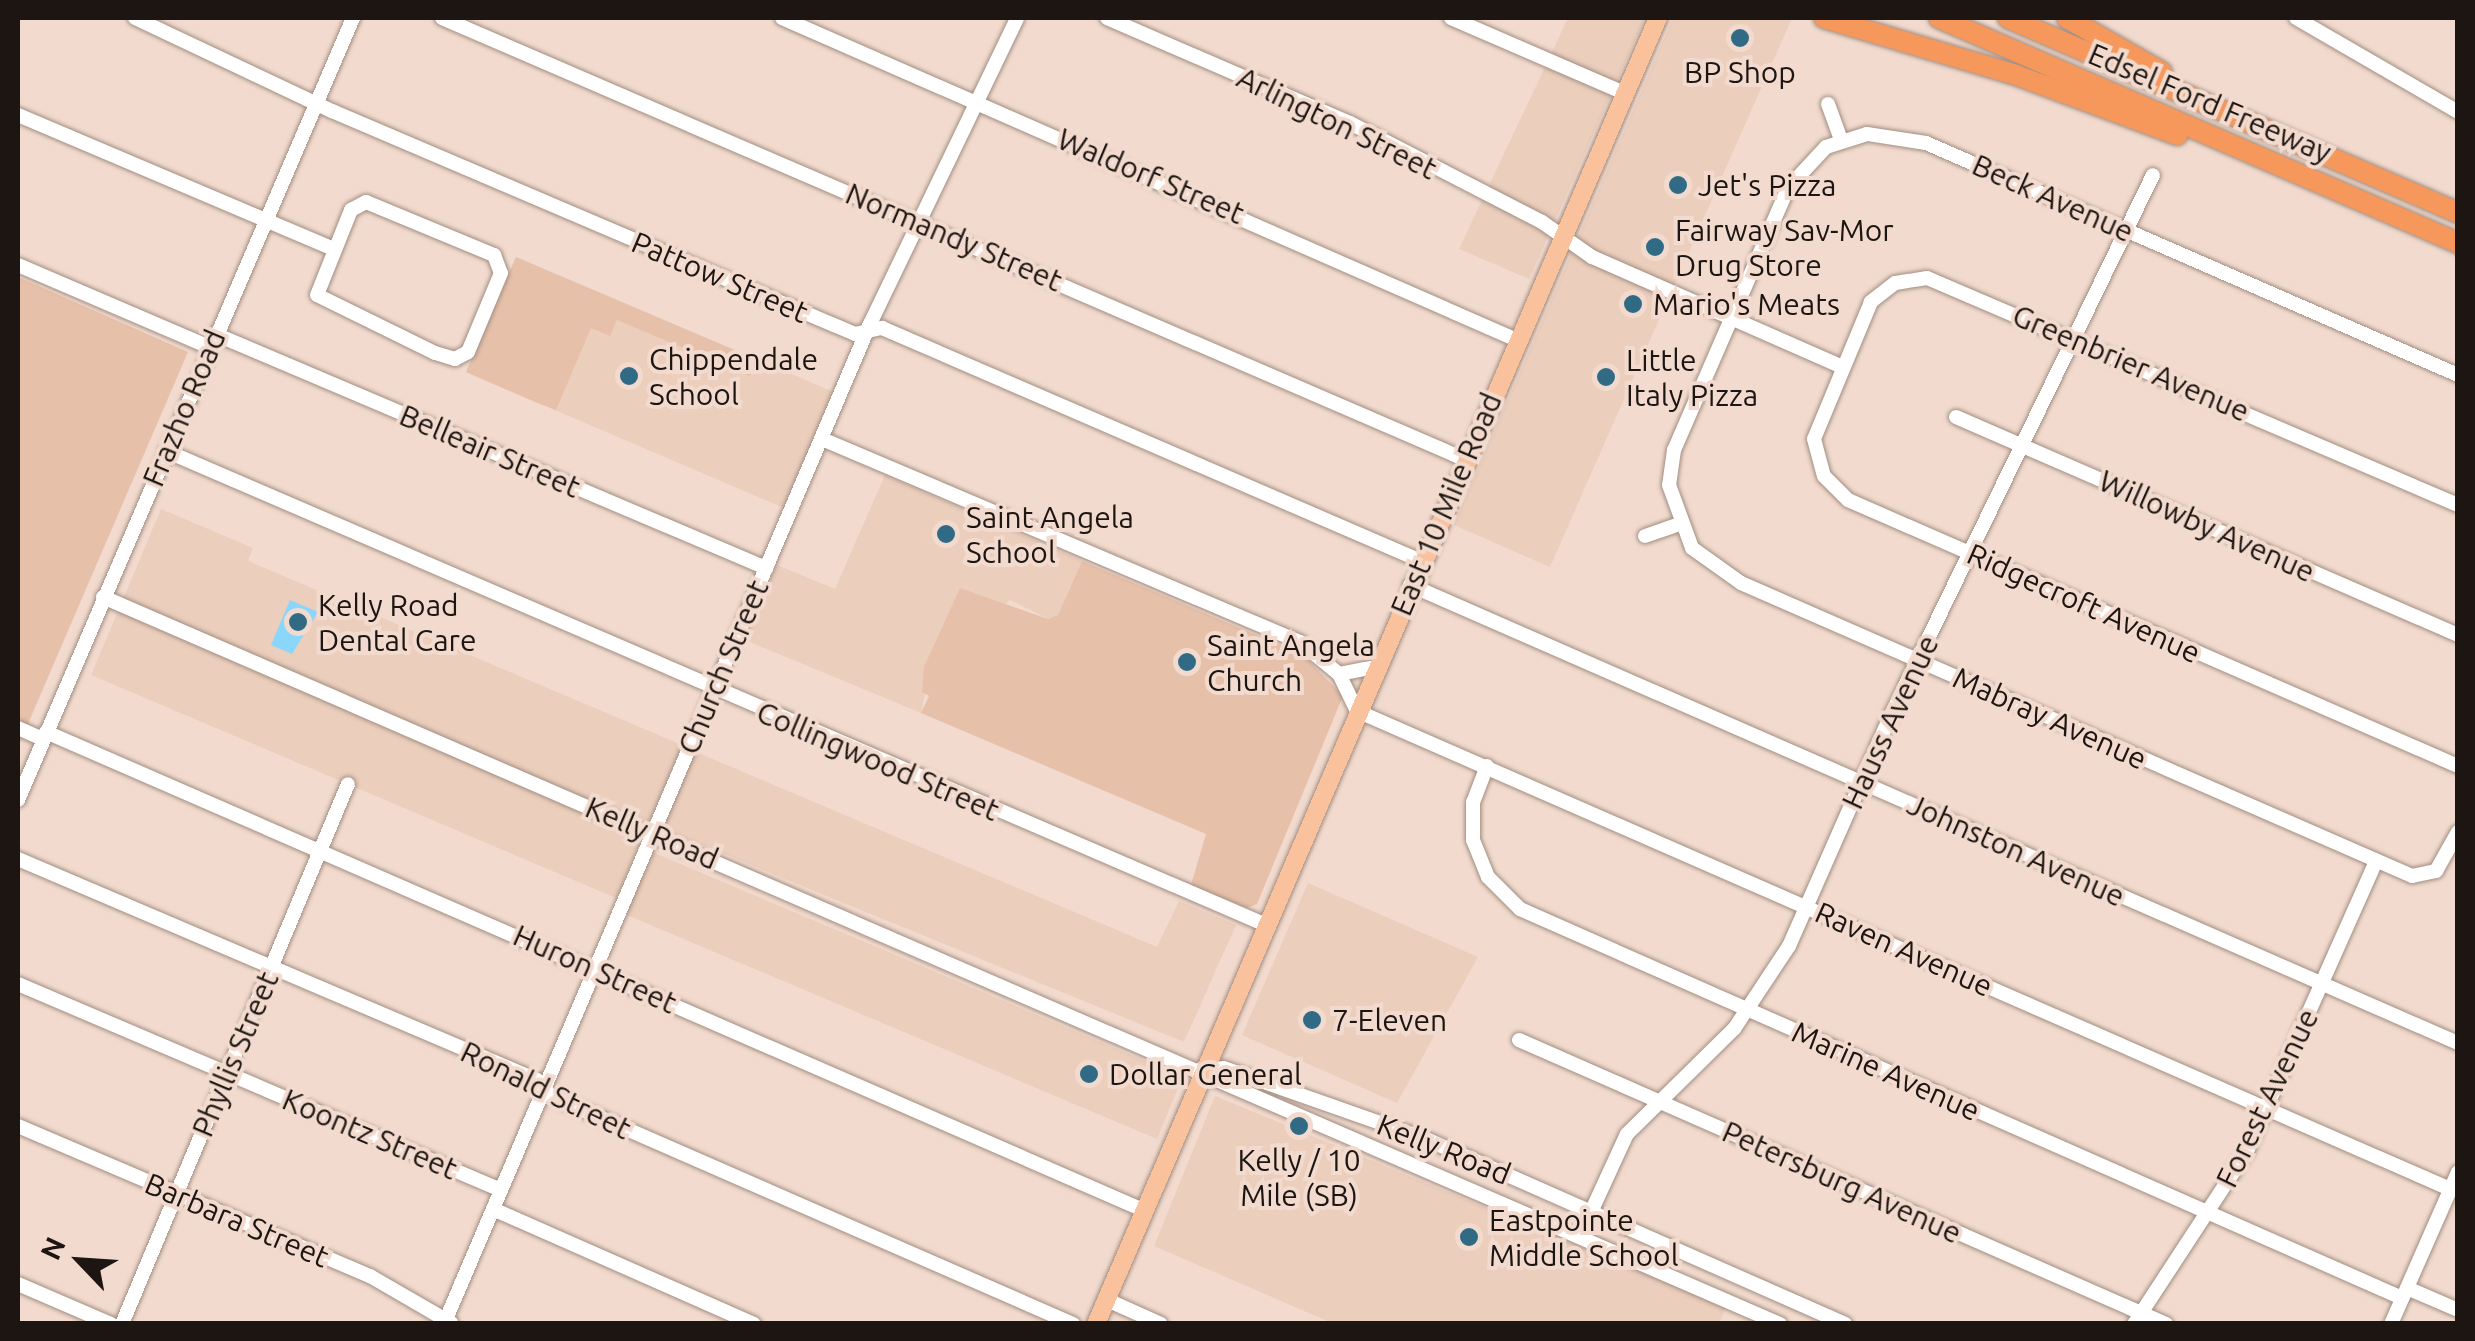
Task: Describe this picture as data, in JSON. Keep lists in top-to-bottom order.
{
  "streets": {
    "highway": ["Edsel Ford Freeway"],
    "main road": ["East 10 Mile Road"],
    "street": [
      "Arlington Street",
      "Waldorf Street",
      "Beck Avenue",
      "Normandy Street",
      "Pattow Street",
      "Greenbrier Avenue",
      "Frazho Road",
      "Belleair Street",
      "Willowby Avenue",
      "Ridgecroft Avenue",
      "Church Street",
      "Mabray Avenue",
      "Hauss Avenue",
      "Collingwood Street",
      "Kelly Road",
      "Johnston Avenue",
      "Raven Avenue",
      "Huron Street",
      "Phyllis Street",
      "Marine Avenue",
      "Ronald Street",
      "Forest Avenue",
      "Koontz Street",
      "Petersburg Avenue",
      "Barbara Street"
    ]
  },
  "crossings": [
    ["Arlington Street", "East 10 Mile Road"],
    ["Waldorf Street", "East 10 Mile Road"],
    ["Waldorf Street", "Church Street"],
    ["Beck Avenue", "Hauss Avenue"],
    ["Normandy Street", "East 10 Mile Road"],
    ["Normandy Street", "Church Street"],
    ["Pattow Street", "Frazho Road"],
    ["Pattow Street", "East 10 Mile Road"],
    ["Pattow Street", "Church Street"],
    ["Greenbrier Avenue", "Ridgecroft Avenue"],
    ["Greenbrier Avenue", "Hauss Avenue"],
    ["Frazho Road", "Belleair Street"],
    ["Frazho Road", "Collingwood Street"],
    ["Frazho Road", "Kelly Road"],
    ["Frazho Road", "Huron Street"],
    ["Belleair Street", "Church Street"],
    ["East 10 Mile Road", "Collingwood Street"],
    ["East 10 Mile Road", "Kelly Road"],
    ["East 10 Mile Road", "Johnston Avenue"],
    ["East 10 Mile Road", "Raven Avenue"],
    ["East 10 Mile Road", "Huron Street"],
    ["Willowby Avenue", "Hauss Avenue"],
    ["Ridgecroft Avenue", "Hauss Avenue"],
    ["Church Street", "Collingwood Street"],
    ["Church Street", "Kelly Road"],
    ["Church Street", "Huron Street"],
    ["Church Street", "Ronald Street"],
    ["Church Street", "Koontz Street"],
    ["Church Street", "Barbara Street"],
    ["Mabray Avenue", "Hauss Avenue"],
    ["Mabray Avenue", "Forest Avenue"],
    ["Hauss Avenue", "Kelly Road"],
    ["Hauss Avenue", "Johnston Avenue"],
    ["Hauss Avenue", "Raven Avenue"],
    ["Hauss Avenue", "Marine Avenue"],
    ["Hauss Avenue", "Petersburg Avenue"],
    ["Johnston Avenue", "Forest Avenue"],
    ["Raven Avenue", "Marine Avenue"],
    ["Raven Avenue", "Forest Avenue"],
    ["Huron Street", "Phyllis Street"],
    ["Phyllis Street", "Ronald Street"],
    ["Phyllis Street", "Koontz Street"],
    ["Phyllis Street", "Barbara Street"],
    ["Marine Avenue", "Forest Avenue"],
    ["Forest Avenue", "Petersburg Avenue"]
  ],
  "places": [
    "BP Shop",
    "Jet's Pizza",
    "Fairway Sav-Mor Drug Store",
    "Mario's Meats",
    "Chippendale School",
    "Little Italy Pizza",
    "Saint Angela School",
    "Kelly Road Dental Care",
    "Saint Angela Church",
    "7-Eleven",
    "Dollar General",
    "Kelly / 10 Mile (SB)",
    "Eastpointe Middle School"
  ],
  "north": "top left"
}
